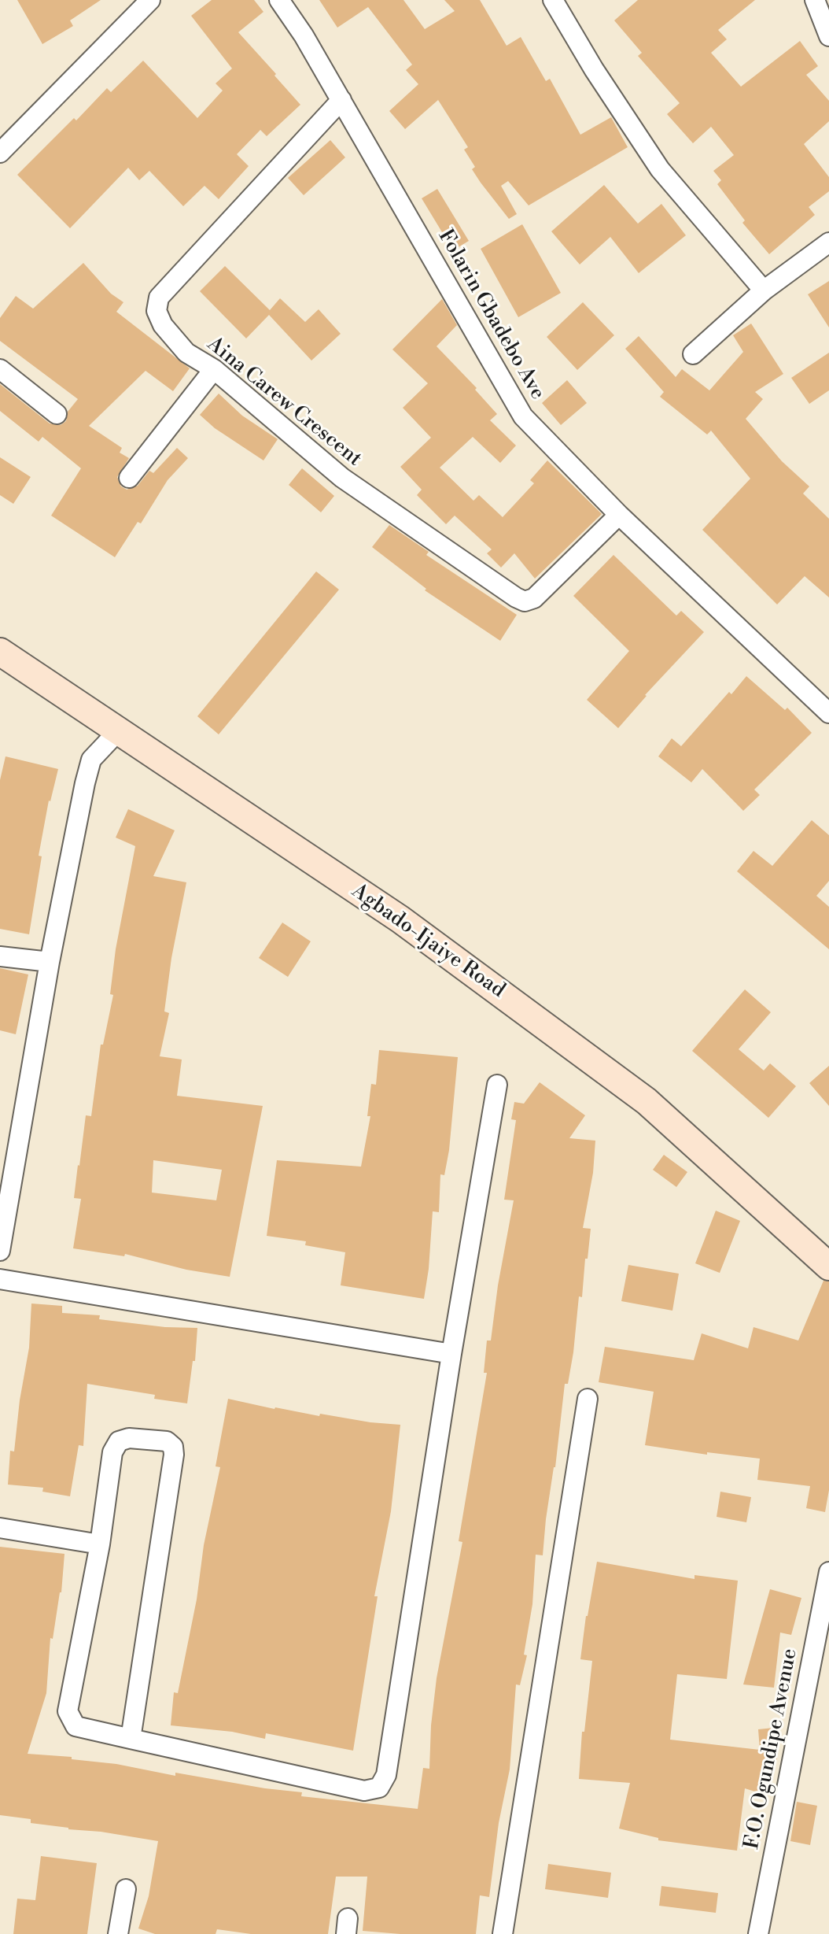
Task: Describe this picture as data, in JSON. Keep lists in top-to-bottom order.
{
  "streets": {
    "street": [
      "Folarin Gbadebo Ave",
      "Aina Carew Crescent",
      "Agbado-Ijaiye Road",
      "F.O. Ogundipe Avenue"
    ]
  },
  "crossings": [
    ["Folarin Gbadebo Ave", "Aina Carew Crescent"]
  ]
}
